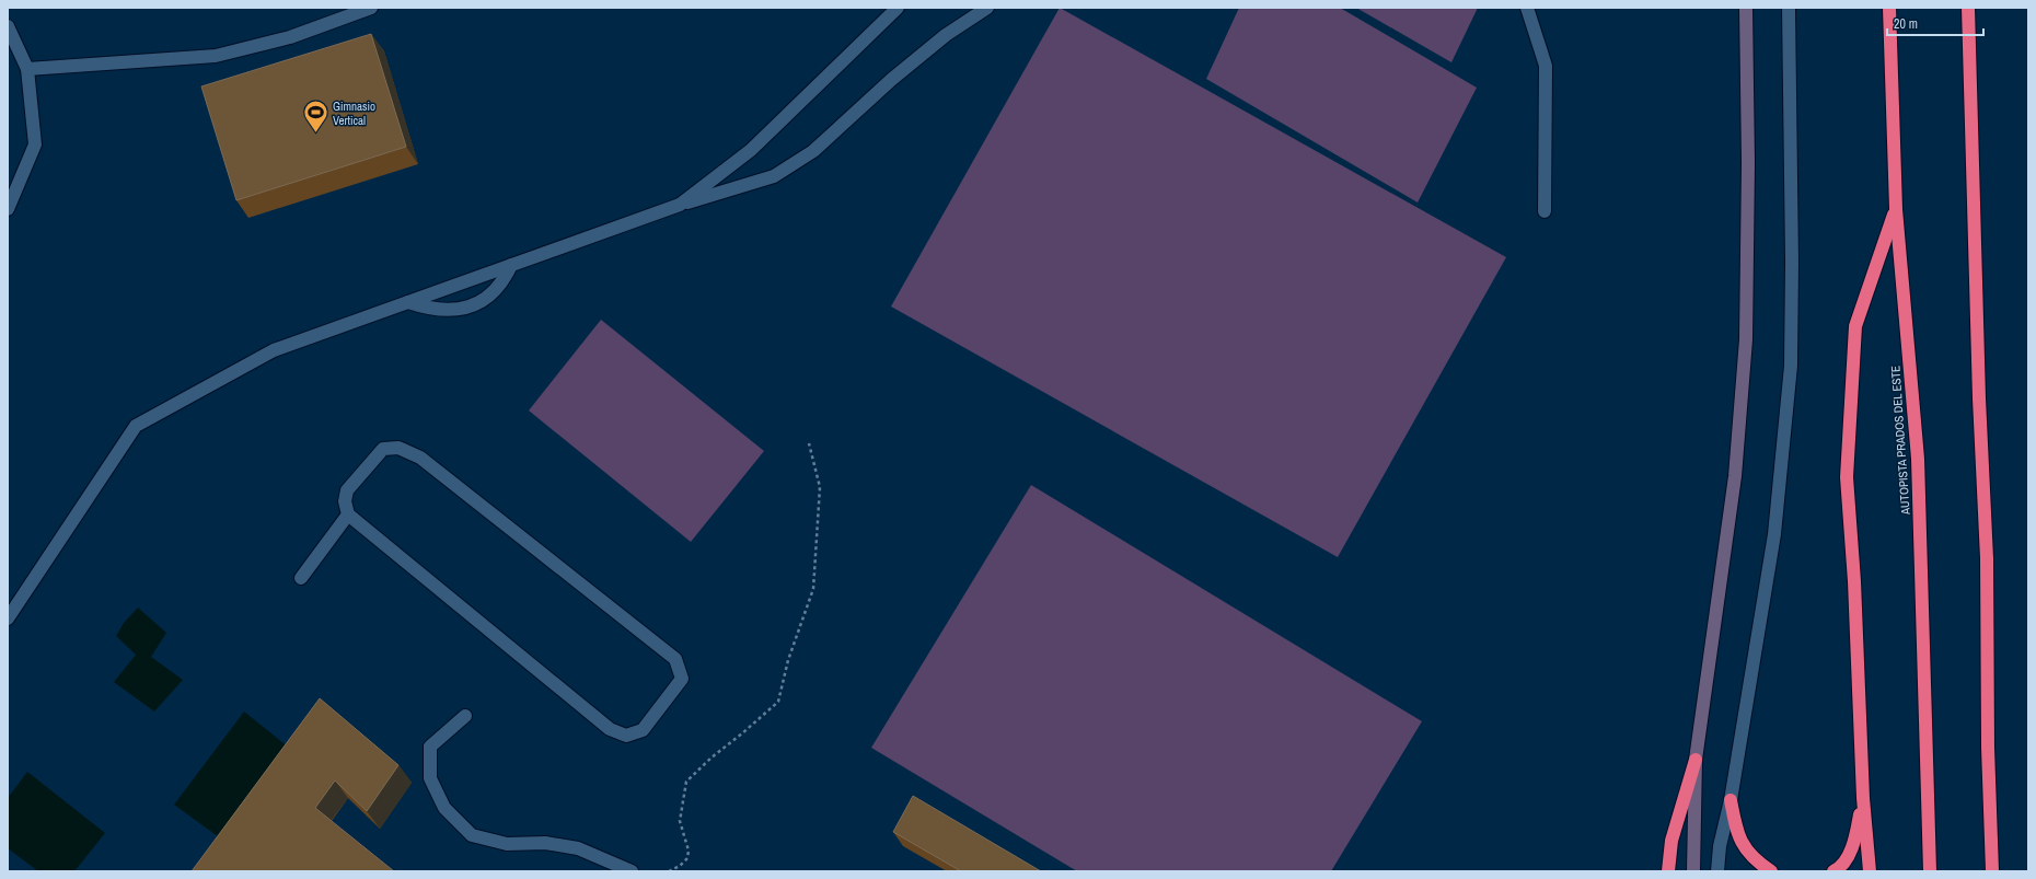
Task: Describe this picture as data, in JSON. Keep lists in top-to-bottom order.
{
  "streets": {
    "highway": ["AUTOPISTA PRADOS DEL ESTE"]
  },
  "places": {
    "sports": ["Gimnasio Vertical"]
  },
  "scale_bar": "20 m"
}
